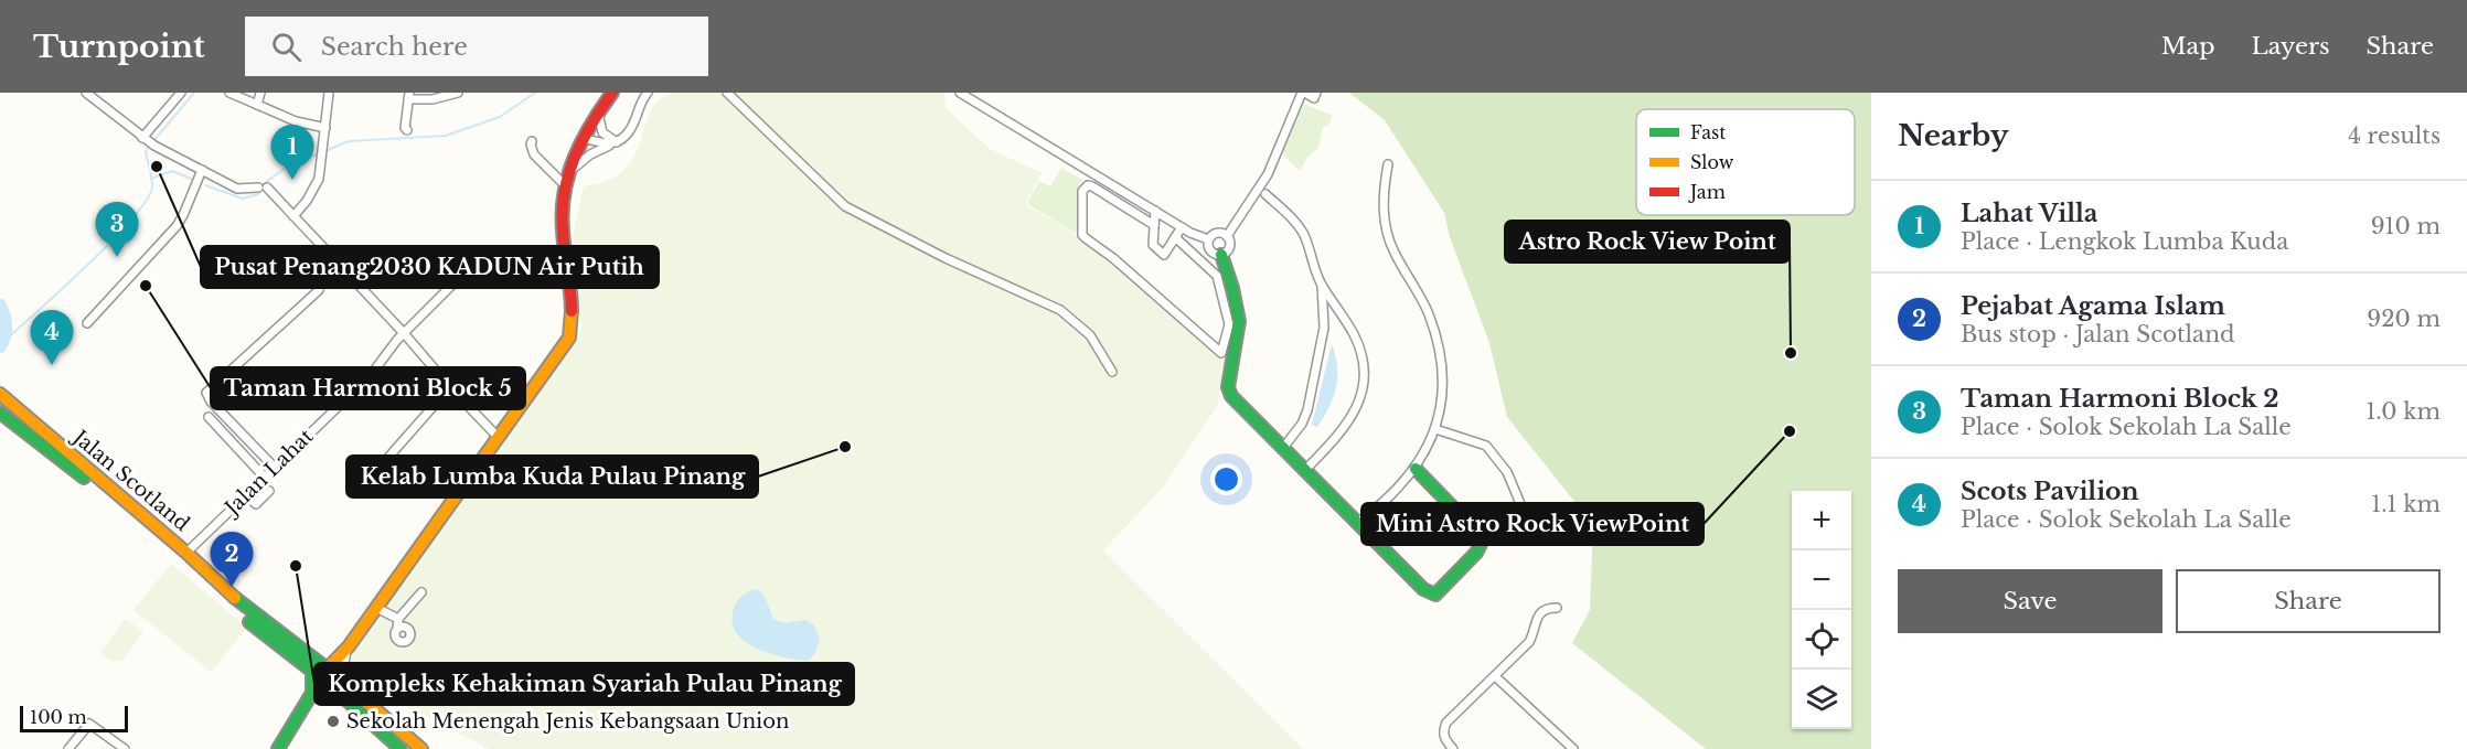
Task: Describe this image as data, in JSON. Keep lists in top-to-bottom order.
{
  "streets": {
    "main road": ["Jalan Scotland"],
    "street": ["Jalan Lahat"]
  },
  "crossings": [
    ["Jalan Lahat", "Jalan Scotland"]
  ],
  "places": [
    "Pusat Penang2030 KADUN Air Putih",
    "Taman Harmoni Block 5",
    "Astro Rock View Point",
    "Mini Astro Rock ViewPoint",
    "Kelab Lumba Kuda Pulau Pinang",
    "Kompleks Kehakiman Syariah Pulau Pinang",
    "Sekolah Menengah Jenis Kebangsaan Union"
  ],
  "legend": ["Fast", "Slow", "Jam"],
  "scale_bar": "100 m",
  "page": {
    "header": "Turnpoint",
    "search": "Search here",
    "nav": ["Map", "Layers", "Share"],
    "heading": ["Nearby", "4 results"],
    "pins": [
      "1",
      "3",
      "4",
      "2"
    ],
    "list": [
      {
        "mark": "1",
        "name": "Lahat Villa",
        "note": "Place · Lengkok Lumba Kuda",
        "value": "910 m"
      },
      {
        "mark": "2",
        "name": "Pejabat Agama Islam",
        "note": "Bus stop · Jalan Scotland",
        "value": "920 m"
      },
      {
        "mark": "3",
        "name": "Taman Harmoni Block 2",
        "note": "Place · Solok Sekolah La Salle",
        "value": "1.0 km"
      },
      {
        "mark": "4",
        "name": "Scots Pavilion",
        "note": "Place · Solok Sekolah La Salle",
        "value": "1.1 km"
      }
    ],
    "map_buttons": ["+", "−"],
    "buttons": ["Save", "Share"],
    "scale": "100 m"
  }
}
